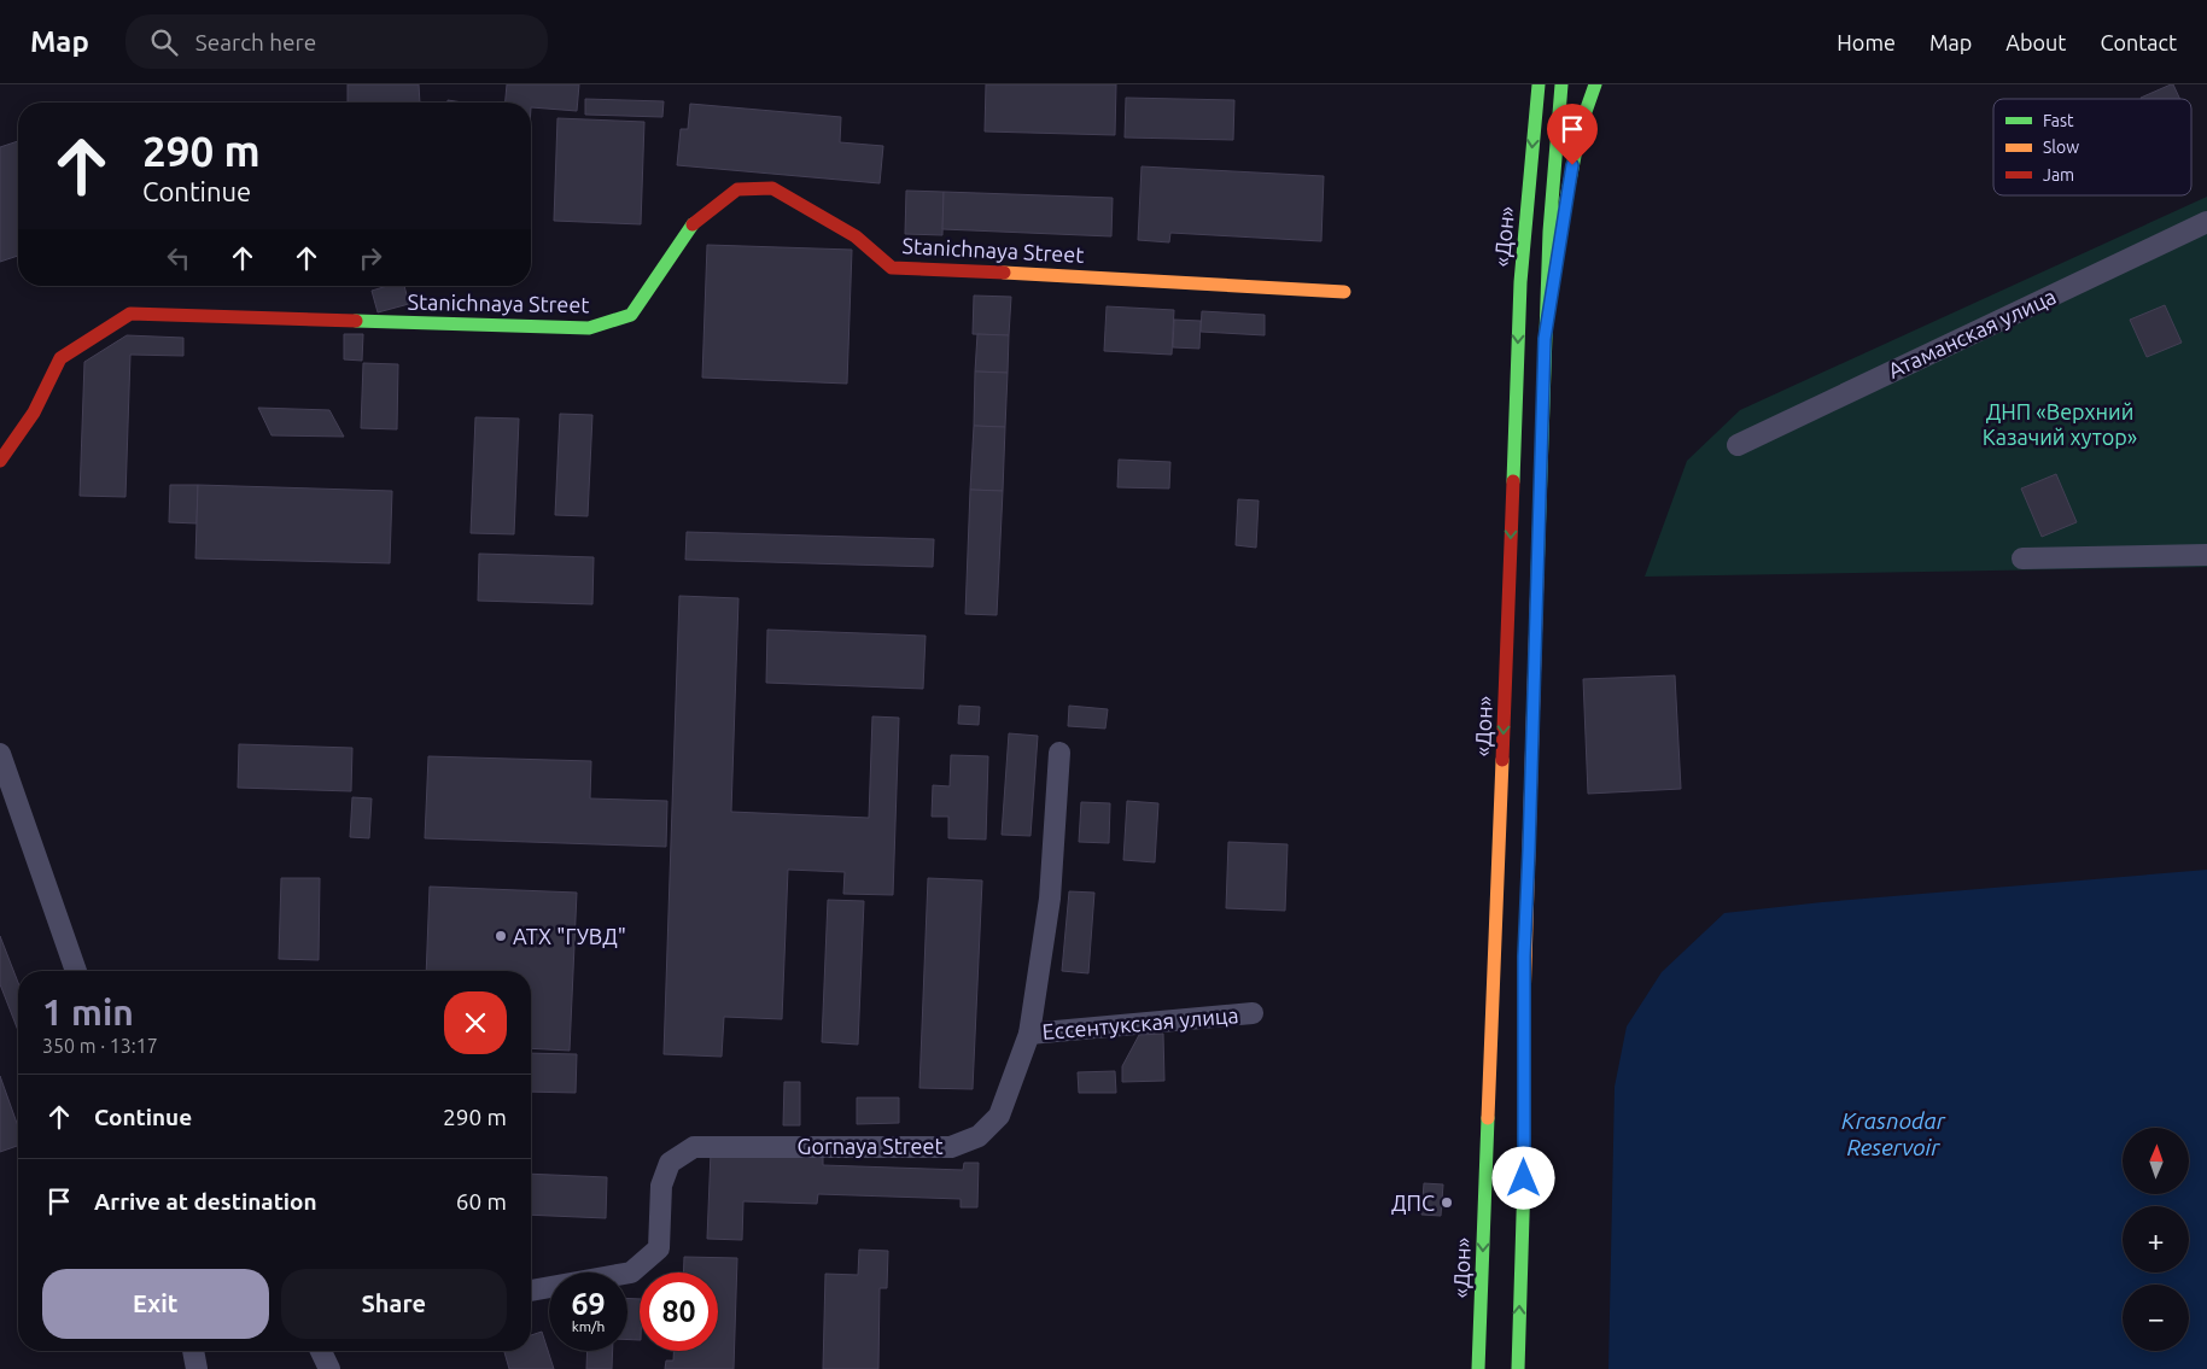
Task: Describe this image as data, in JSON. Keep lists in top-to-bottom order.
{
  "streets": {
    "main road": ["«Дон»", "Stanichnaya Street"],
    "street": ["Атаманская улица", "Ессентукская улица", "Gornaya Street"]
  },
  "crossings": [
    ["Ессентукская улица", "Gornaya Street"]
  ],
  "water": ["Krasnodar Reservoir"],
  "parks": ["ДНП «Верхний Казачий хутор»"],
  "places": ["АТХ \"ГУВД\"", "ДПС"],
  "legend": ["Fast", "Slow", "Jam"],
  "north": "top",
  "page": {
    "header": "Map",
    "search": "Search here",
    "nav": [
      "Home",
      "Map",
      "About",
      "Contact"
    ],
    "turn": ["290 m", "Continue"],
    "heading": ["1 min", "350 m · 13:17"],
    "list": [
      {
        "name": "Continue",
        "value": "290 m"
      },
      {
        "name": "Arrive at destination",
        "value": "60 m"
      }
    ],
    "map_buttons": ["+", "−"],
    "buttons": ["Exit", "Share"],
    "speed": "69 km/h",
    "limit": "80"
  }
}
